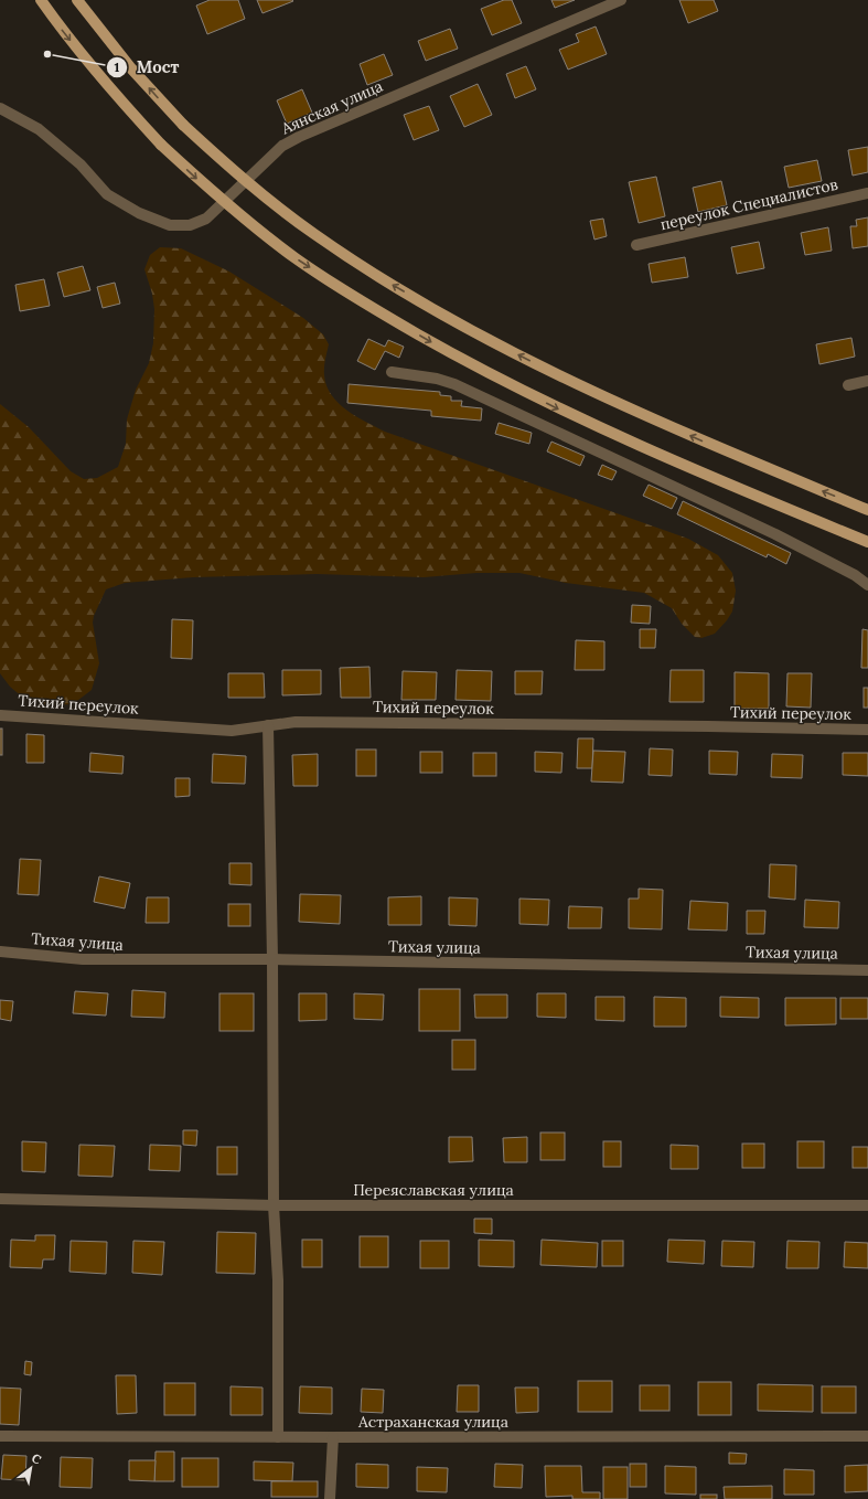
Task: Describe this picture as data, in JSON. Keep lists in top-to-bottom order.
{
  "streets": {
    "street": [
      "Аянская улица",
      "переулок Специалистов",
      "Тихий переулок",
      "Тихая улица",
      "Переяславская улица",
      "Астраханская улица"
    ]
  },
  "places": ["Мост"],
  "north": "top right"
}
